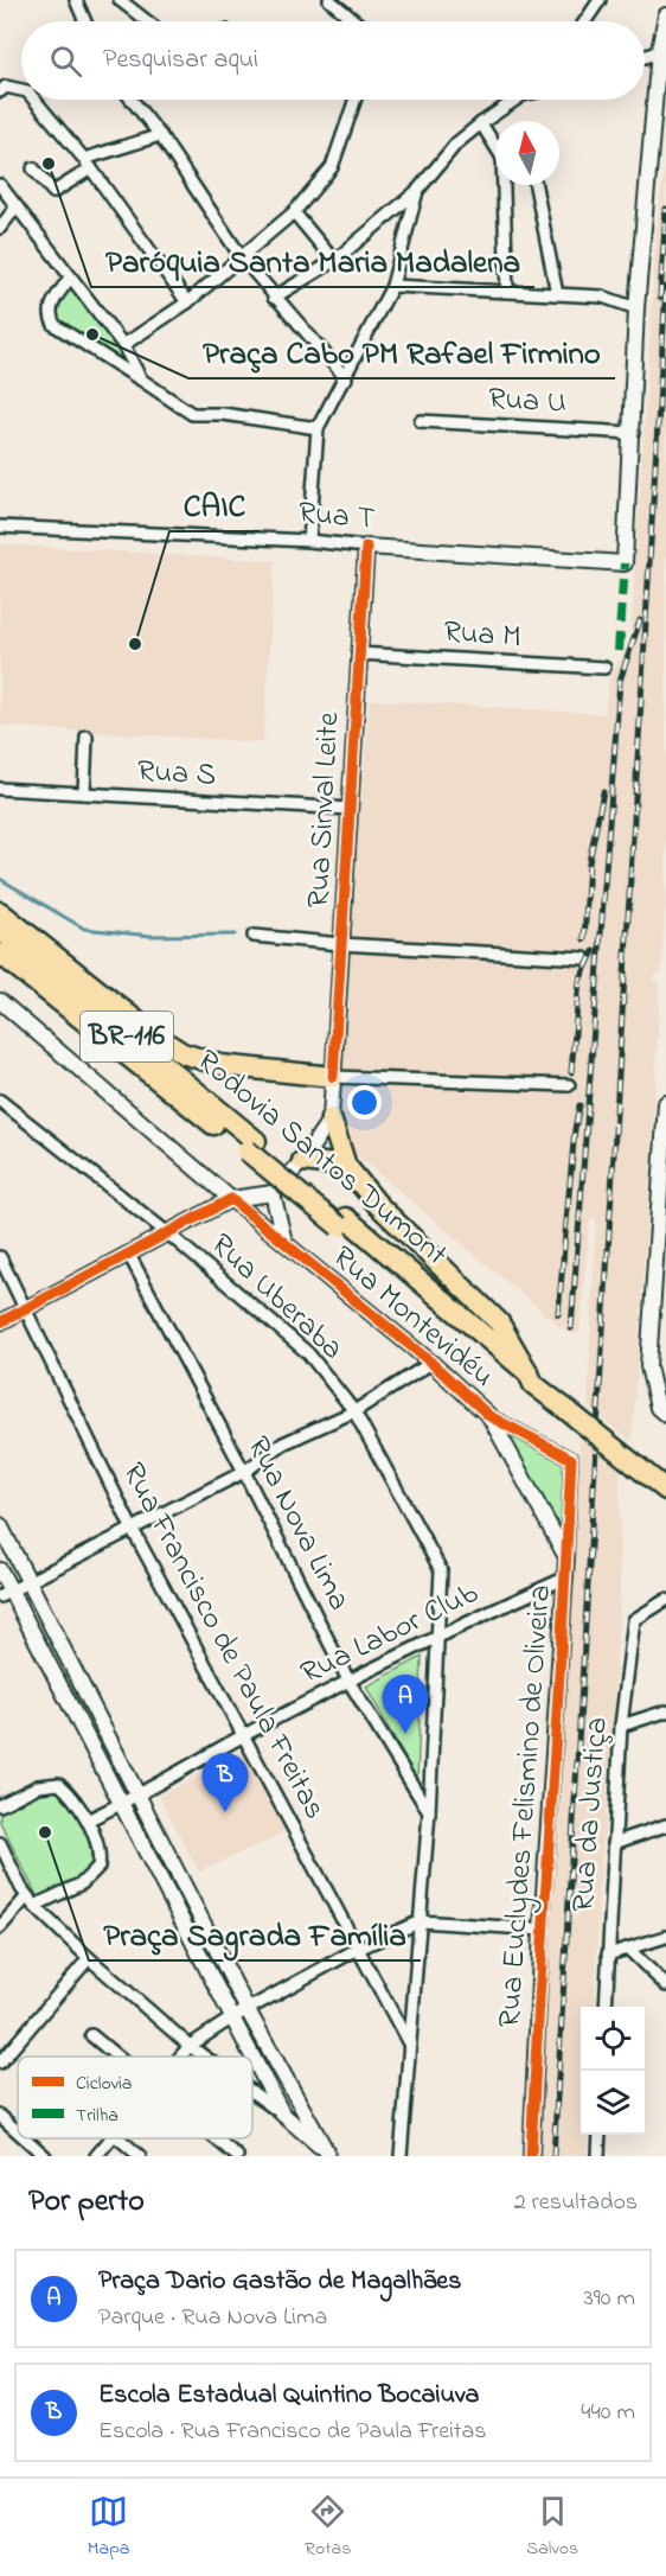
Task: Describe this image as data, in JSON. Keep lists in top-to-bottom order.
{
  "streets": {
    "highway": ["BR-116", "Rodovia Santos Dumont"],
    "street": [
      "Rua U",
      "Rua T",
      "Rua M",
      "Rua S",
      "Rua Sinval Leite",
      "Rua Uberaba",
      "Rua Montevidéu",
      "Rua Nova Lima",
      "Rua Labor Club",
      "Rua Francisco de Paula Freitas",
      "Rua Euclydes Felismino de Oliveira",
      "Rua da Justiça"
    ]
  },
  "crossings": [
    ["Rua U", "Rua T"],
    ["Rua T", "Rua Sinval Leite"],
    ["Rua M", "Rua Sinval Leite"],
    ["Rua S", "Rua Sinval Leite"],
    ["Rua Uberaba", "Rua Nova Lima"],
    ["Rua Uberaba", "Rua Labor Club"],
    ["Rua Uberaba", "Rua Francisco de Paula Freitas"],
    ["Rua Montevidéu", "Rua Euclydes Felismino de Oliveira"],
    ["Rua Nova Lima", "Rua Labor Club"],
    ["Rua Labor Club", "Rua Francisco de Paula Freitas"],
    ["Rua Labor Club", "Rua Euclydes Felismino de Oliveira"]
  ],
  "places": [
    "Paróquia Santa Maria Madalena",
    "Praça Cabo PM Rafael Firmino",
    "CAIC",
    "Praça Sagrada Família"
  ],
  "legend": ["Ciclovia", "Trilha"],
  "north": "top",
  "page": {
    "search": "Pesquisar aqui",
    "pins": ["A", "B"],
    "heading": ["Por perto", "2 resultados"],
    "list": [
      {
        "mark": "A",
        "name": "Praça Dario Gastão de Magalhães",
        "note": "Parque · Rua Nova Lima",
        "value": "390 m"
      },
      {
        "mark": "B",
        "name": "Escola Estadual Quintino Bocaiuva",
        "note": "Escola · Rua Francisco de Paula Freitas",
        "value": "440 m"
      }
    ],
    "nav": ["Mapa", "Rotas", "Salvos"]
  }
}
